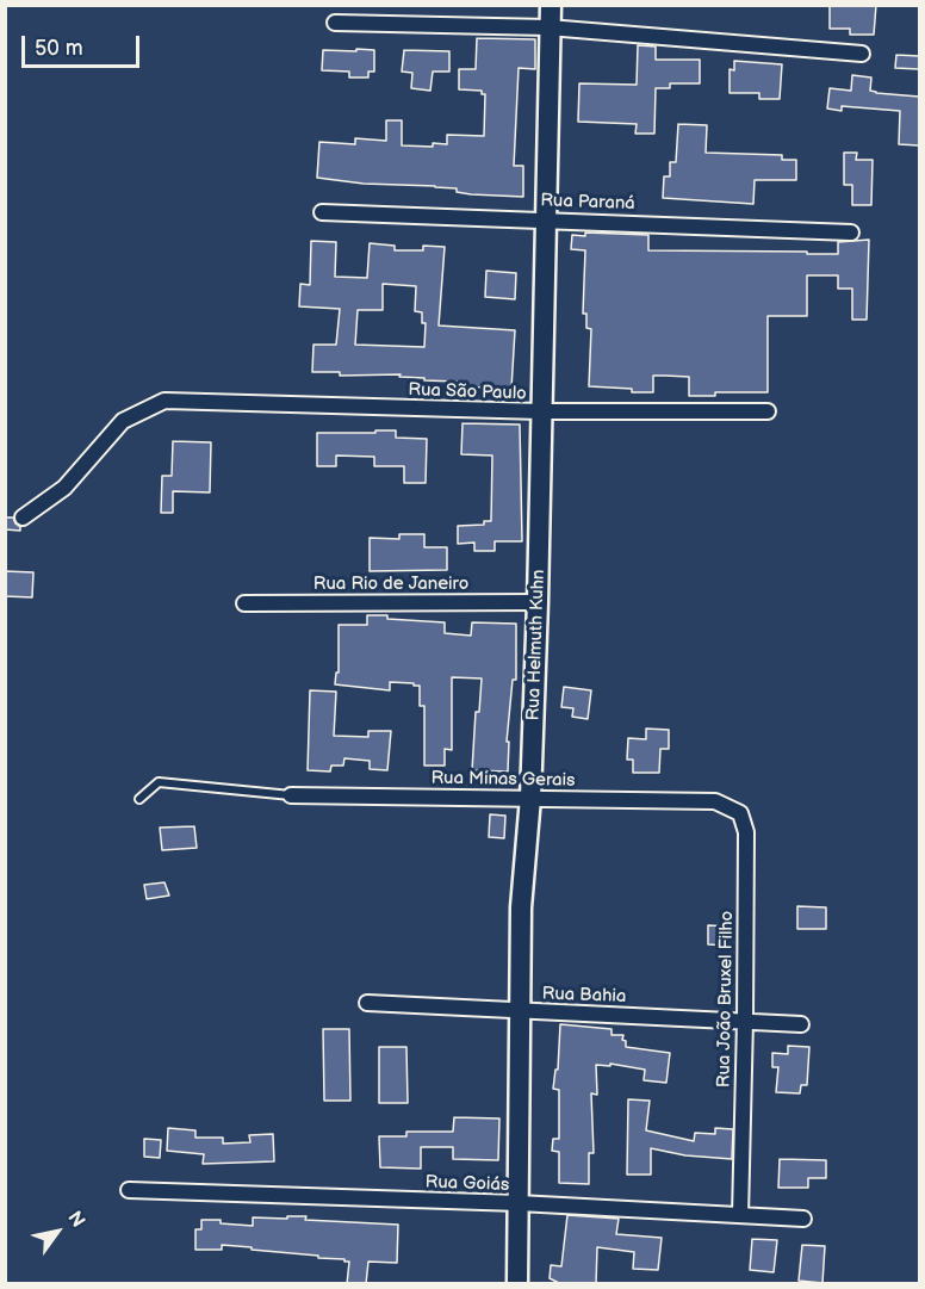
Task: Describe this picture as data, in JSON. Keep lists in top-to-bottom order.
{
  "streets": {
    "main road": ["Rua Helmuth Kuhn"],
    "street": [
      "Rua Paraná",
      "Rua São Paulo",
      "Rua Rio de Janeiro",
      "Rua Minas Gerais",
      "Rua Bahia",
      "Rua João Bruxel Filho",
      "Rua Goiás"
    ]
  },
  "crossings": [
    ["Rua Paraná", "Rua Helmuth Kuhn"],
    ["Rua São Paulo", "Rua Helmuth Kuhn"],
    ["Rua Rio de Janeiro", "Rua Helmuth Kuhn"],
    ["Rua Helmuth Kuhn", "Rua Minas Gerais"],
    ["Rua Helmuth Kuhn", "Rua Bahia"],
    ["Rua Helmuth Kuhn", "Rua Goiás"],
    ["Rua Minas Gerais", "Rua João Bruxel Filho"],
    ["Rua Bahia", "Rua João Bruxel Filho"],
    ["Rua João Bruxel Filho", "Rua Goiás"]
  ],
  "scale_bar": "50 m",
  "north": "top right"
}
